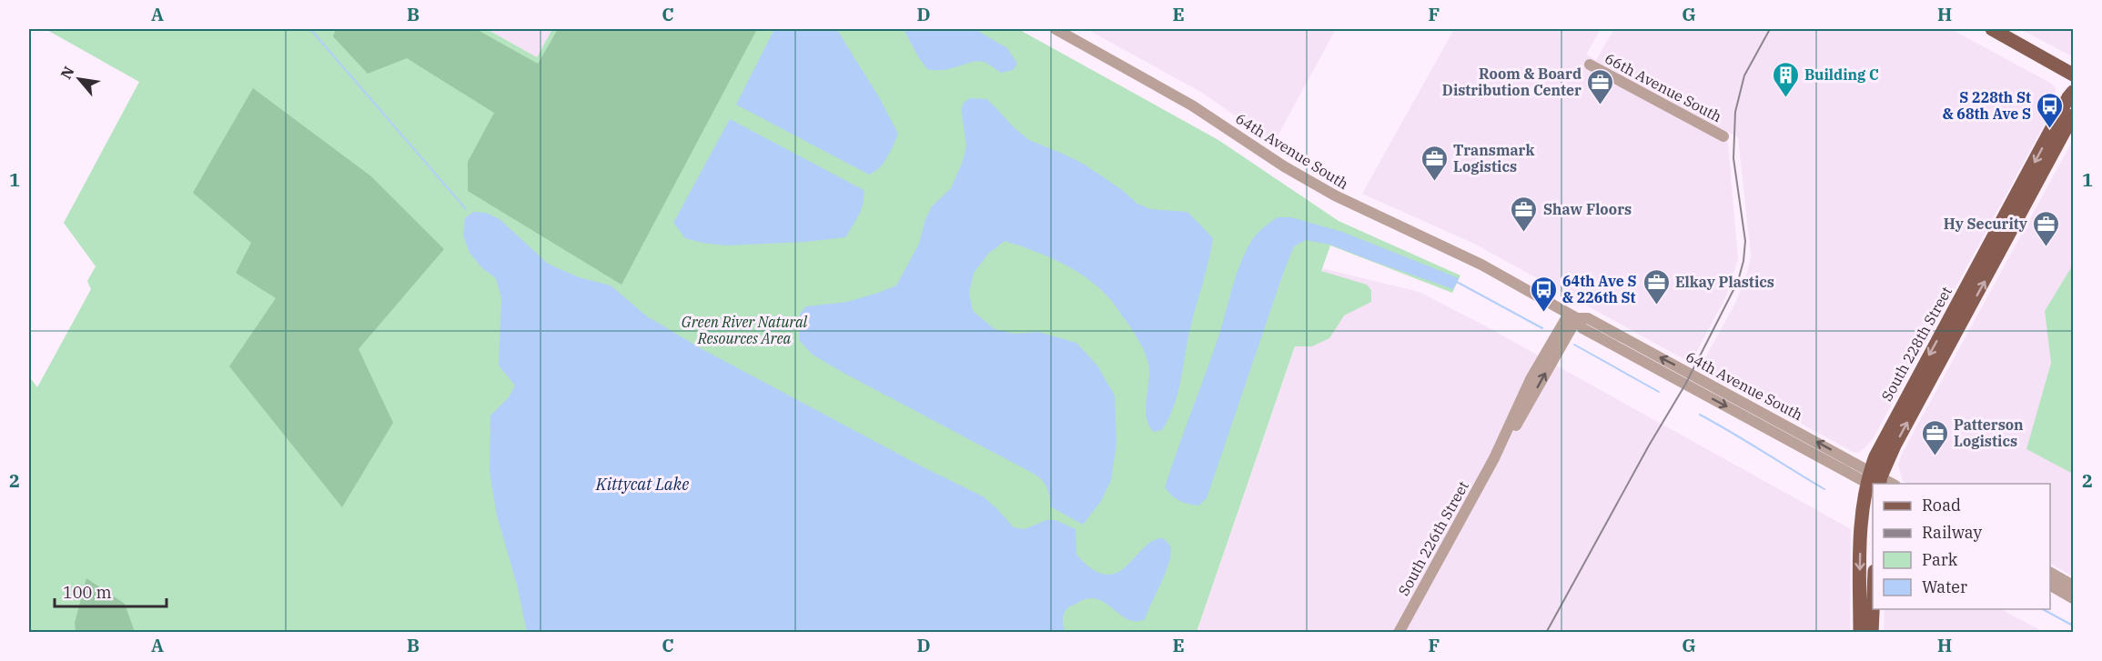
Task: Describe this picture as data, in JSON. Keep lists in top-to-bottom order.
{
  "streets": {
    "main road": ["South 228th Street"],
    "street": ["66th Avenue South", "64th Avenue South", "South 226th Street"]
  },
  "crossings": [
    ["64th Avenue South", "South 228th Street"],
    ["64th Avenue South", "South 226th Street"]
  ],
  "water": ["Kittycat Lake"],
  "parks": ["Green River Natural Resources Area"],
  "places": {
    "building": ["Building C"],
    "office": [
      "Room & Board Distribution Center",
      "Transmark Logistics",
      "Shaw Floors",
      "Hy Security",
      "Elkay Plastics",
      "Patterson Logistics"
    ],
    "bus stop": ["S 228th St & 68th Ave S", "64th Ave S & 226th St"]
  },
  "legend": [
    "Road",
    "Railway",
    "Park",
    "Water"
  ],
  "scale_bar": "100 m",
  "north": "top left",
  "grid": {
    "columns": [
      "A",
      "B",
      "C",
      "D",
      "E",
      "F",
      "G",
      "H"
    ],
    "rows": ["1", "2"]
  }
}
